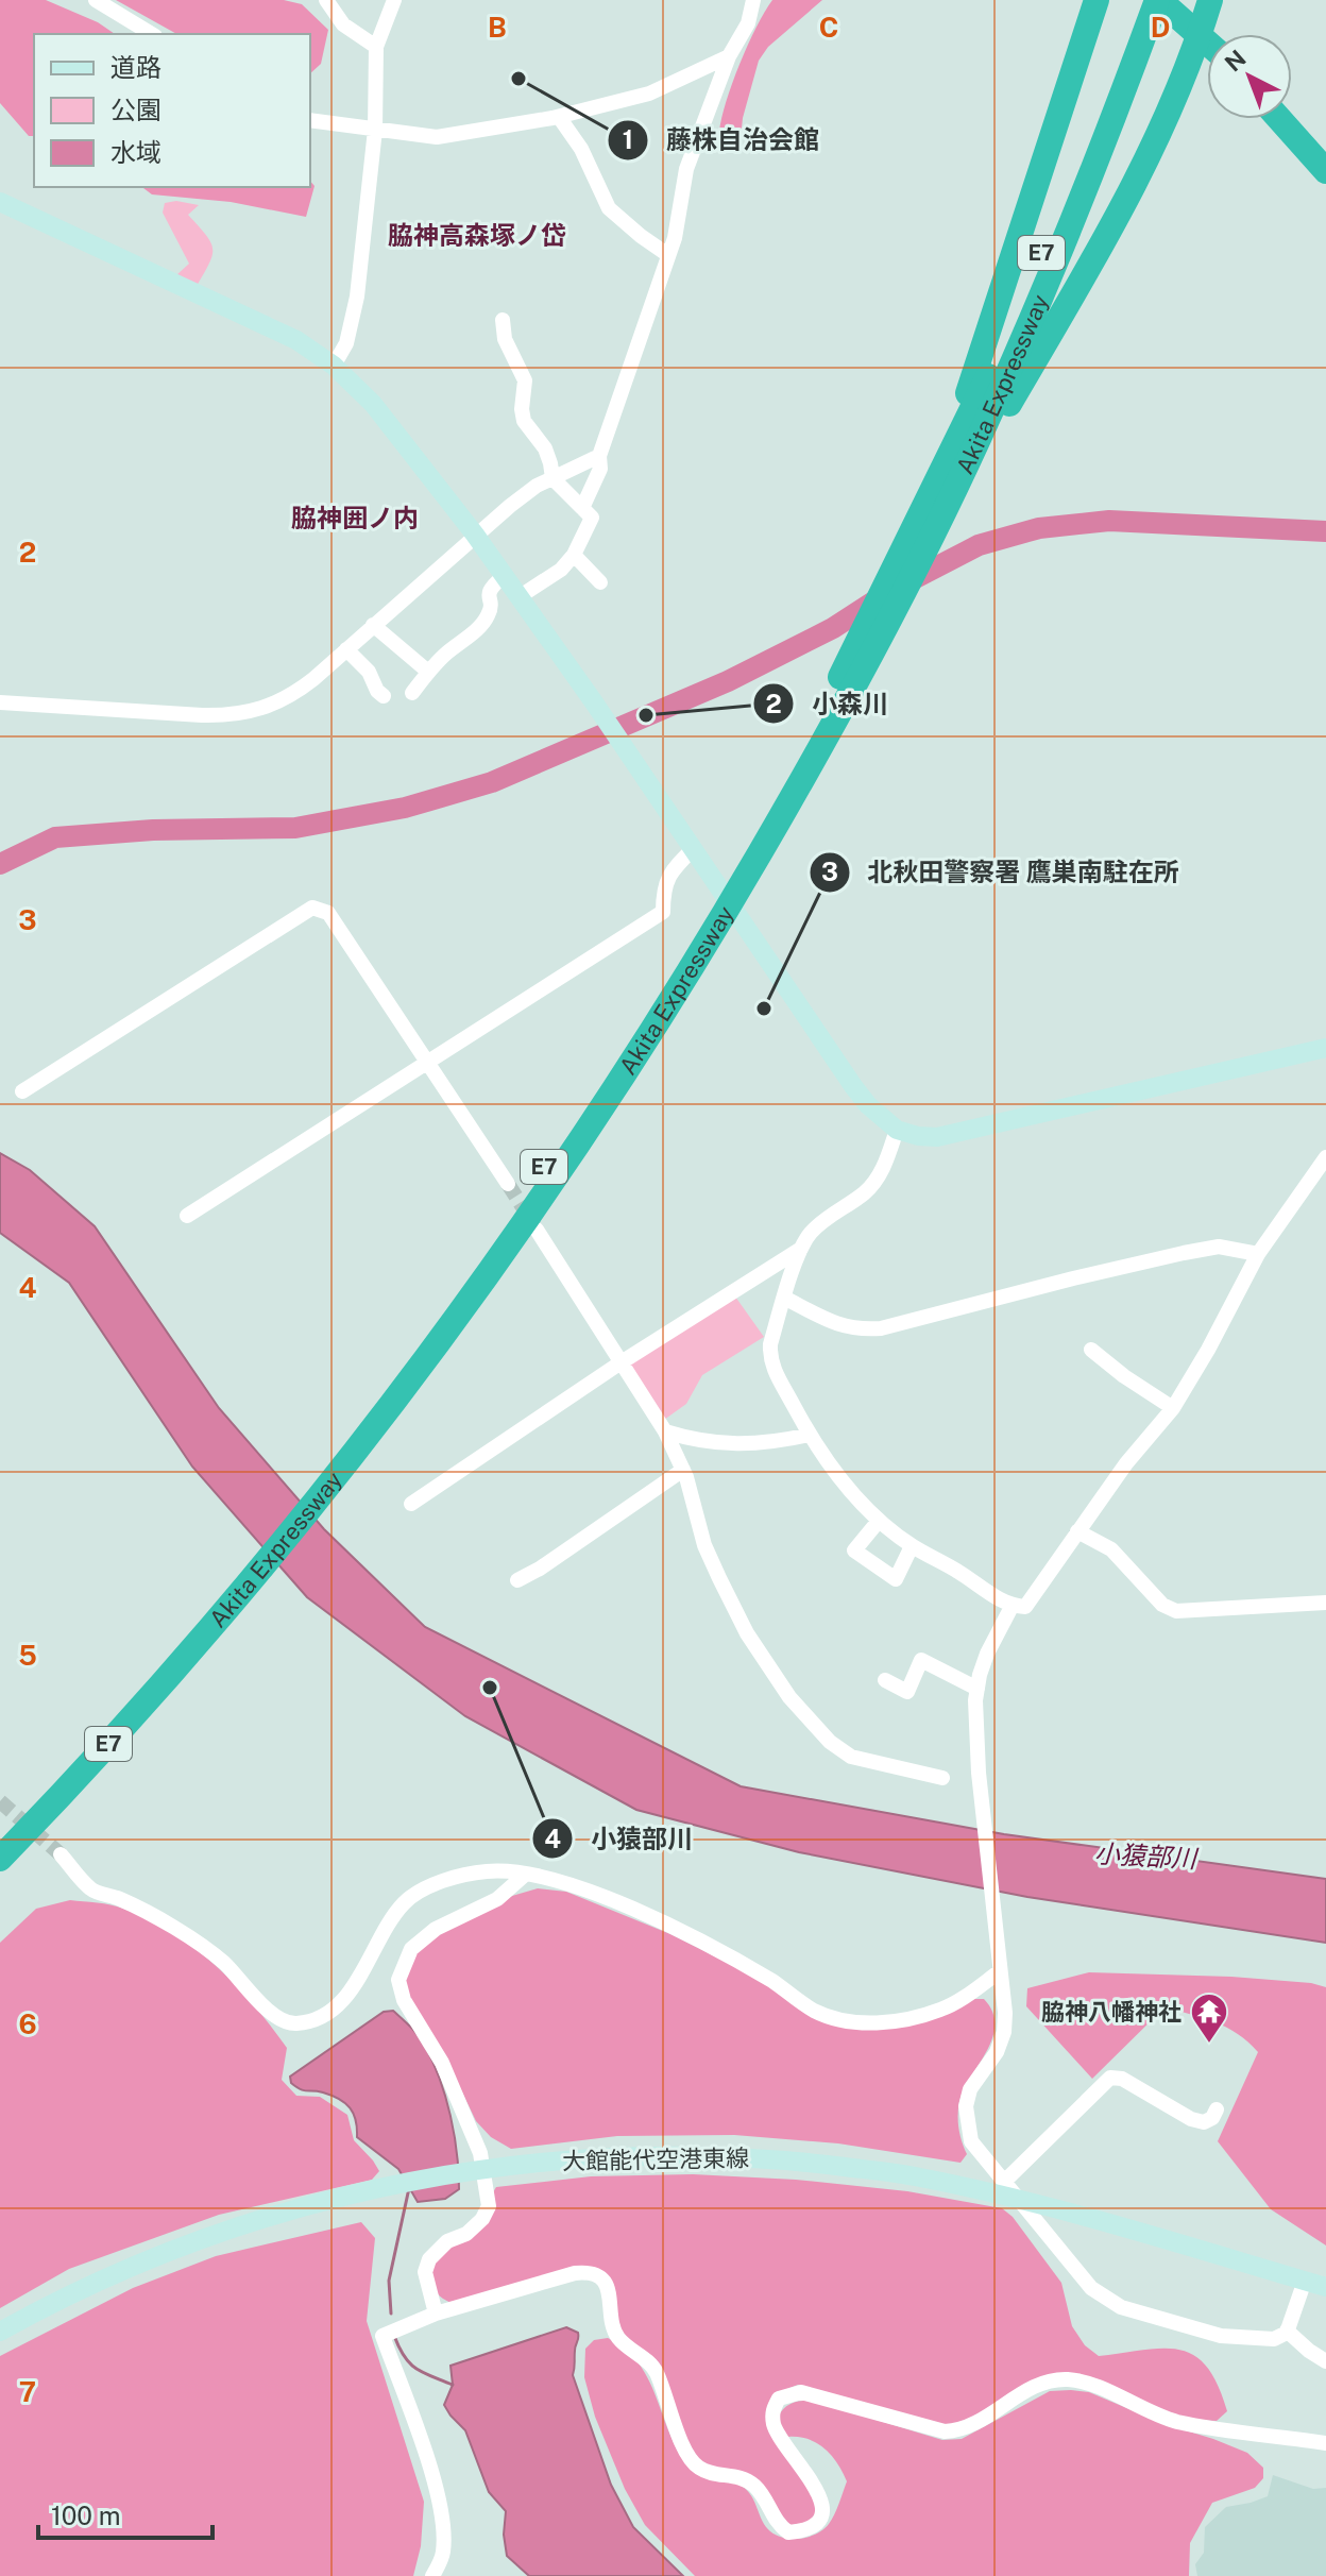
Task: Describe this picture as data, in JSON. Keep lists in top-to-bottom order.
{
  "streets": {
    "highway": ["E7", "Akita Expressway"],
    "street": ["大館能代空港東線"]
  },
  "districts": ["脇神高森塚ノ岱", "脇神囲ノ内"],
  "water": ["小猿部川"],
  "places": {
    "other": [
      "藤株自治会館",
      "小森川",
      "北秋田警察署 鷹巣南駐在所",
      "小猿部川"
    ],
    "temple": ["脇神八幡神社"]
  },
  "legend": ["道路", "公園", "水域"],
  "scale_bar": "100 m",
  "north": "top left",
  "grid": {
    "columns": ["B", "C", "D"],
    "rows": [
      "2",
      "3",
      "4",
      "5",
      "6",
      "7"
    ]
  }
}
